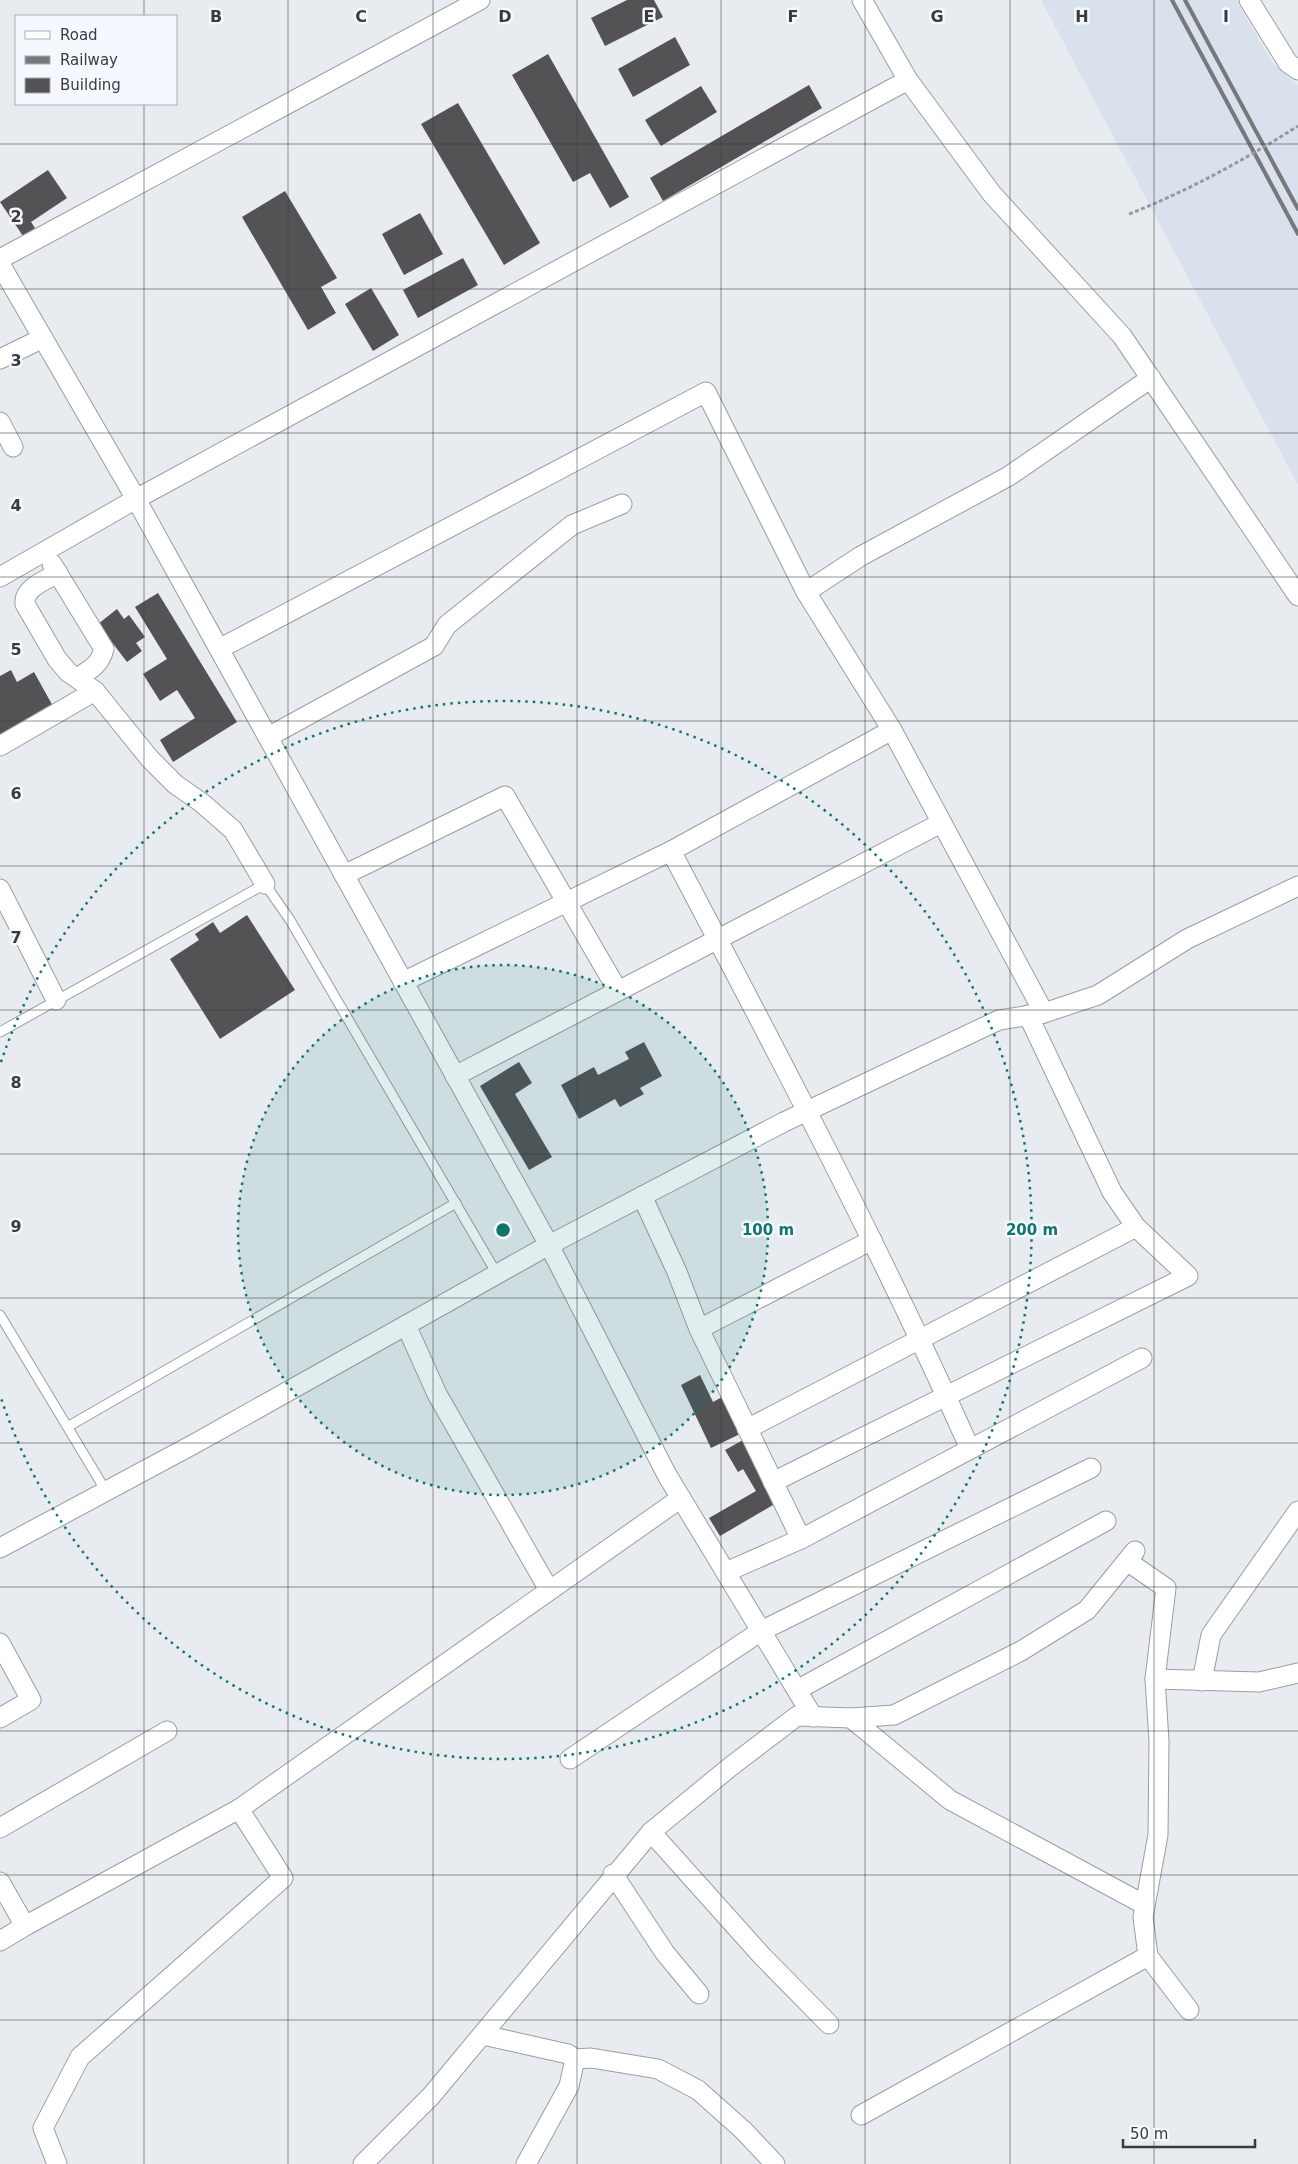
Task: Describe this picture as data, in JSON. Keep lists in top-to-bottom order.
{
  "legend": ["Road", "Railway", "Building"],
  "scale_bar": "50 m",
  "grid": {
    "columns": [
      "B",
      "C",
      "D",
      "E",
      "F",
      "G",
      "H",
      "I"
    ],
    "rows": [
      "2",
      "3",
      "4",
      "5",
      "6",
      "7",
      "8",
      "9"
    ]
  },
  "rings": ["100 m", "200 m"]
}
